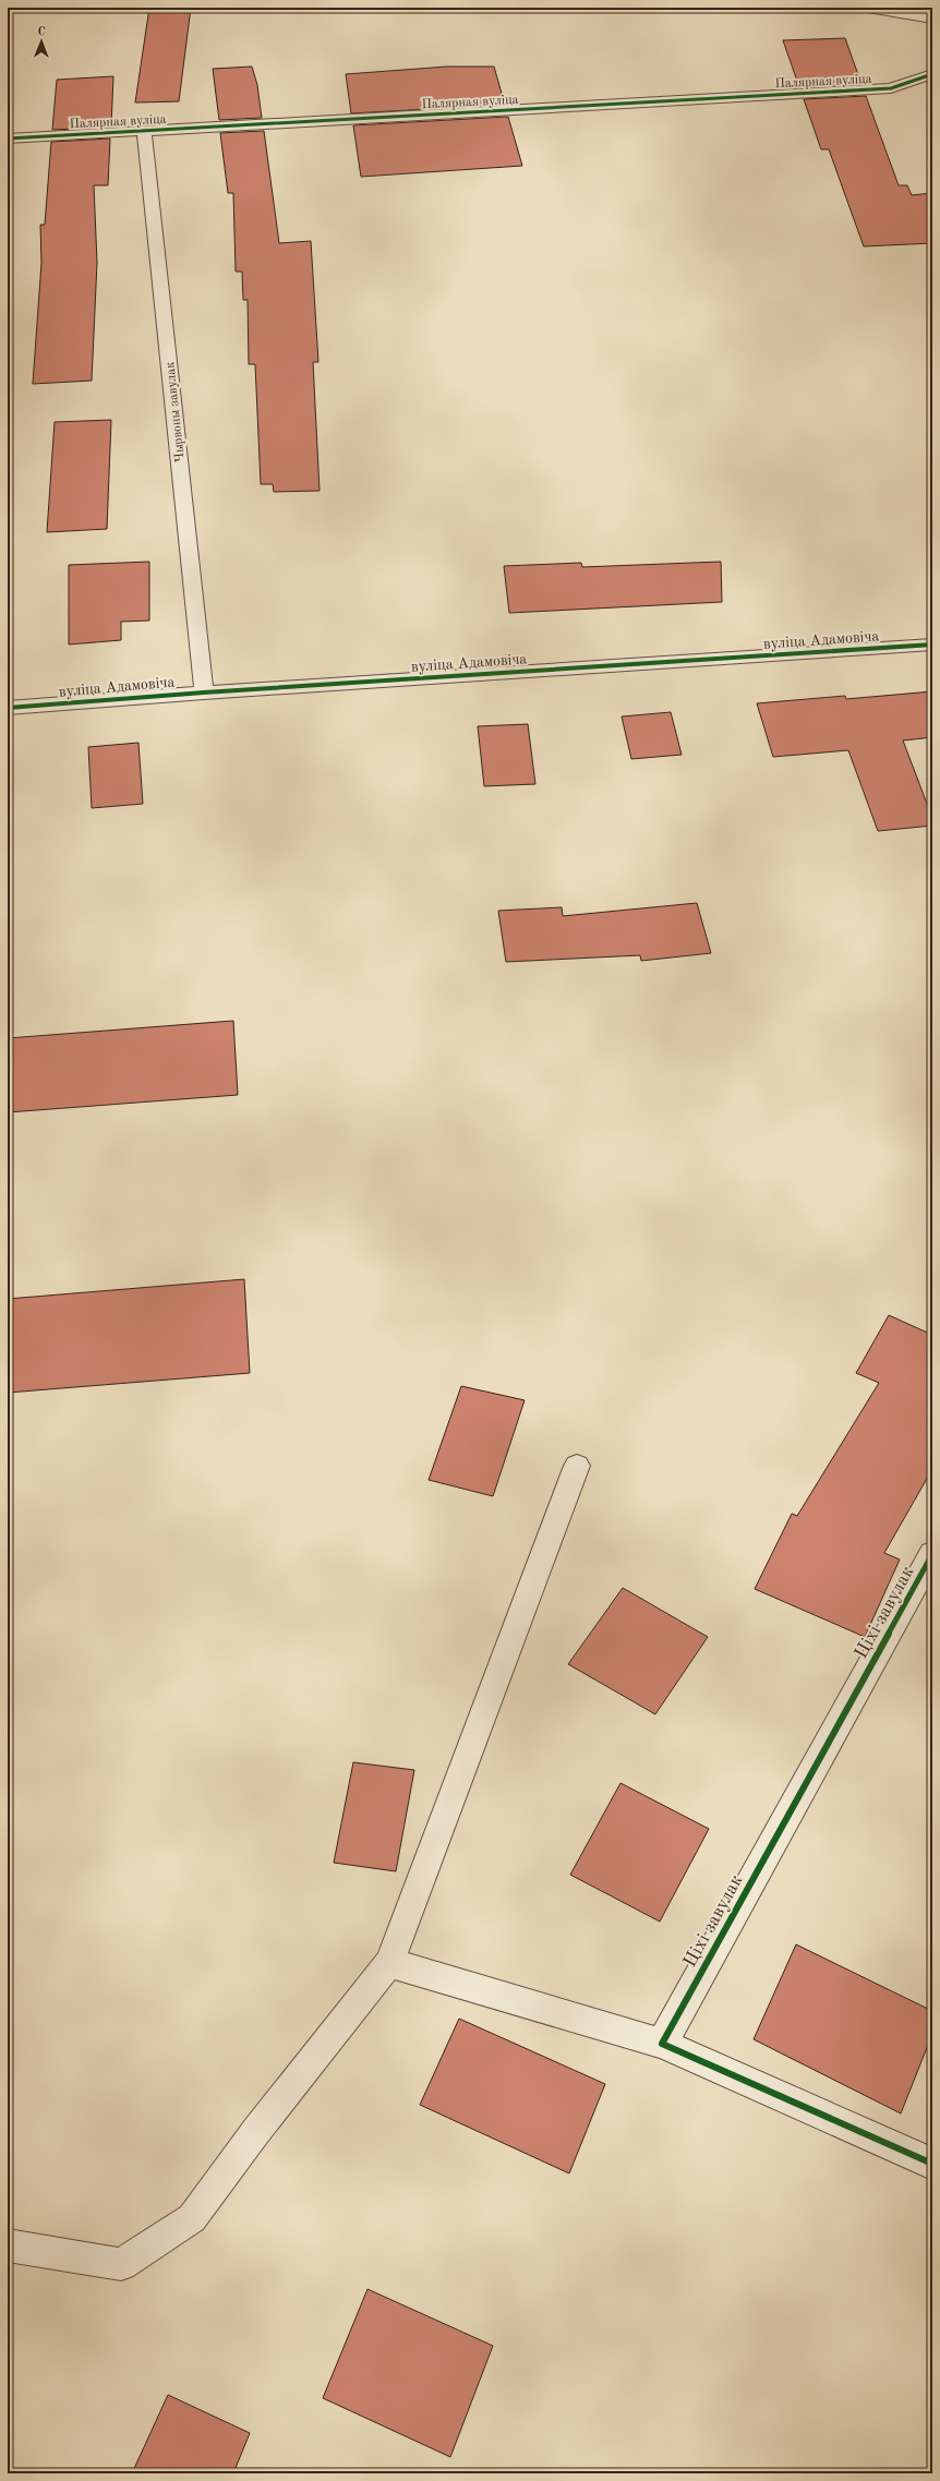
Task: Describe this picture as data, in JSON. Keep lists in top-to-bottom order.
{
  "streets": {
    "street": [
      "Палярная вуліца",
      "Чырвоны завулак",
      "вуліца Адамовіча",
      "Ціхі завулак"
    ]
  },
  "crossings": [
    ["Палярная вуліца", "Чырвоны завулак"],
    ["Чырвоны завулак", "вуліца Адамовіча"]
  ],
  "north": "top"
}
